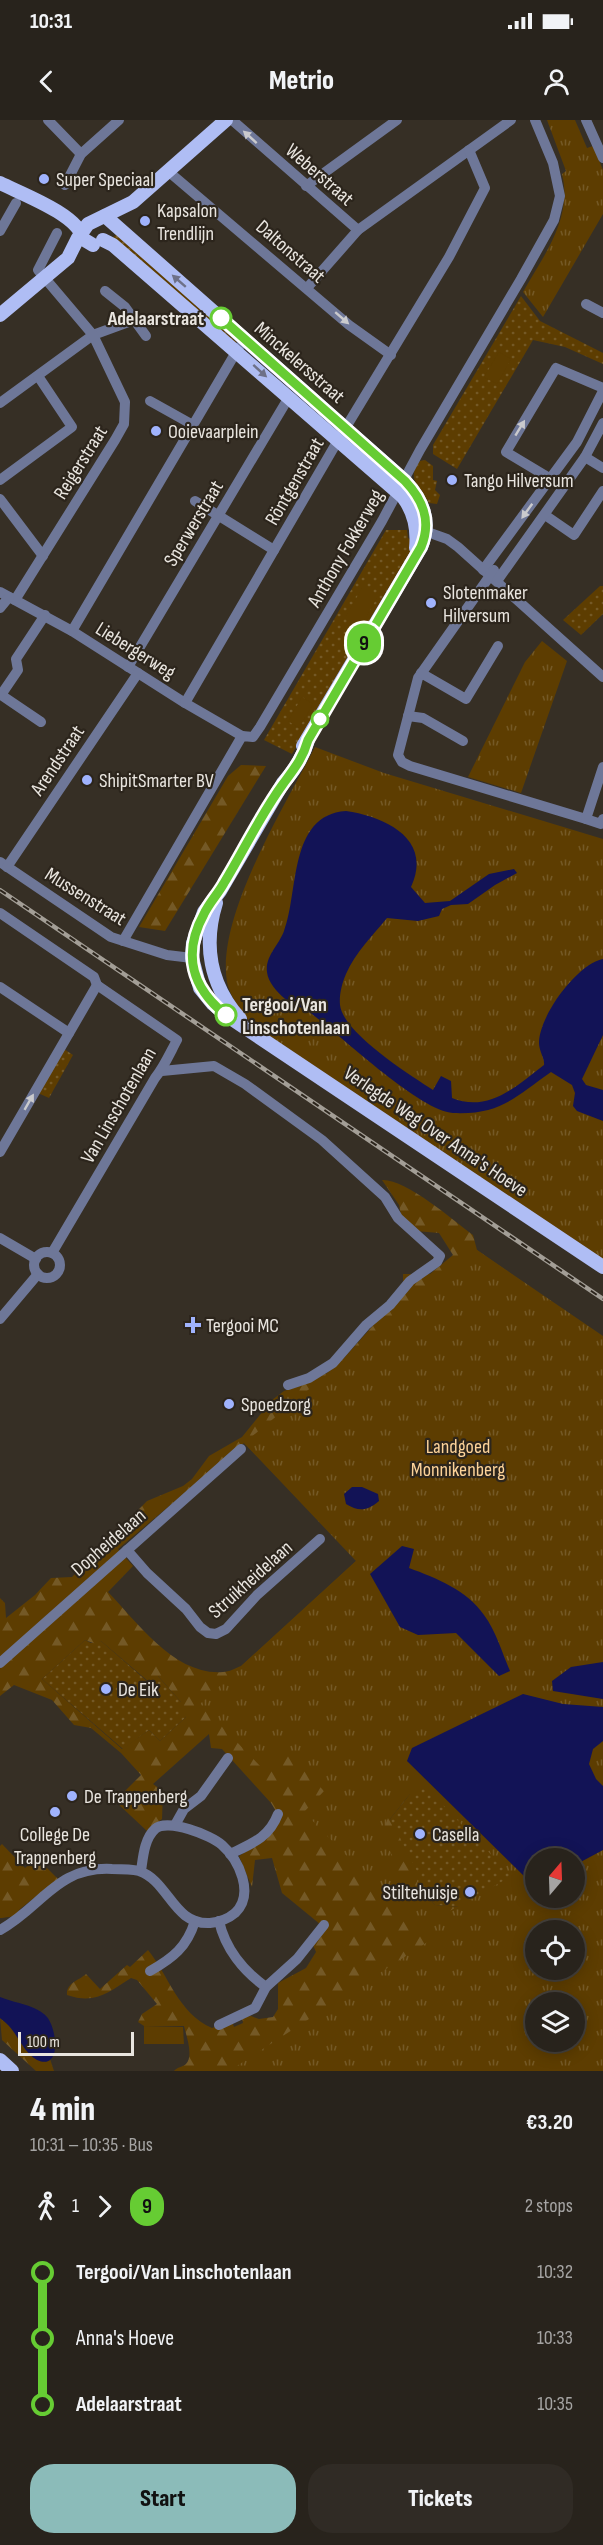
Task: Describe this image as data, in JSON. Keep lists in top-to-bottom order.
{
  "streets": {
    "main road": ["Minckelersstraat", "Verlegde Weg Over Anna's Hoeve"],
    "street": [
      "Weberstraat",
      "Daltonstraat",
      "Reigerstraat",
      "Röntgenstraat",
      "Sperwerstraat",
      "Anthony Fokkerweg",
      "Liebergerweg",
      "Arendstraat",
      "Mussenstraat",
      "Van Linschotenlaan",
      "Dopheidelaan",
      "Struikheidelaan"
    ]
  },
  "crossings": [
    ["Daltonstraat", "Röntgenstraat"],
    ["Minckelersstraat", "Röntgenstraat"],
    ["Minckelersstraat", "Sperwerstraat"],
    ["Minckelersstraat", "Anthony Fokkerweg"],
    ["Minckelersstraat", "Verlegde Weg Over Anna's Hoeve"],
    ["Reigerstraat", "Liebergerweg"],
    ["Röntgenstraat", "Liebergerweg"],
    ["Sperwerstraat", "Liebergerweg"],
    ["Sperwerstraat", "Arendstraat"],
    ["Anthony Fokkerweg", "Liebergerweg"],
    ["Anthony Fokkerweg", "Mussenstraat"],
    ["Liebergerweg", "Arendstraat"],
    ["Arendstraat", "Mussenstraat"],
    ["Mussenstraat", "Verlegde Weg Over Anna's Hoeve"],
    ["Dopheidelaan", "Struikheidelaan"]
  ],
  "one_way": ["Weberstraat", "Daltonstraat"],
  "parks": ["Landgoed Monnikenberg"],
  "places": {
    "other": [
      "Super Speciaal",
      "Kapsalon Trendlijn",
      "Adelaarstraat",
      "Ooievaarplein",
      "Tango Hilversum",
      "Slotenmaker Hilversum",
      "ShipitSmarter BV",
      "Tergooi/Van Linschotenlaan",
      "Spoedzorg",
      "De Eik",
      "De Trappenberg",
      "College De Trappenberg",
      "Casella",
      "Stiltehuisje"
    ],
    "health": ["Tergooi MC"]
  },
  "lines": ["bus line 9"],
  "scale_bar": "100 m",
  "north": "top",
  "page": {
    "status": "10:31",
    "header": "Metrio",
    "on_map": "9",
    "scale": "100 m",
    "heading": ["4 min", "10:31 – 10:35 · Bus", "€3.20"],
    "legs": ["1", "9", "2 stops"],
    "list": [
      {
        "name": "Tergooi/Van Linschotenlaan",
        "value": "10:32"
      },
      {
        "name": "Anna's Hoeve",
        "value": "10:33"
      },
      {
        "name": "Adelaarstraat",
        "value": "10:35"
      }
    ],
    "buttons": ["Start", "Tickets"]
  }
}
